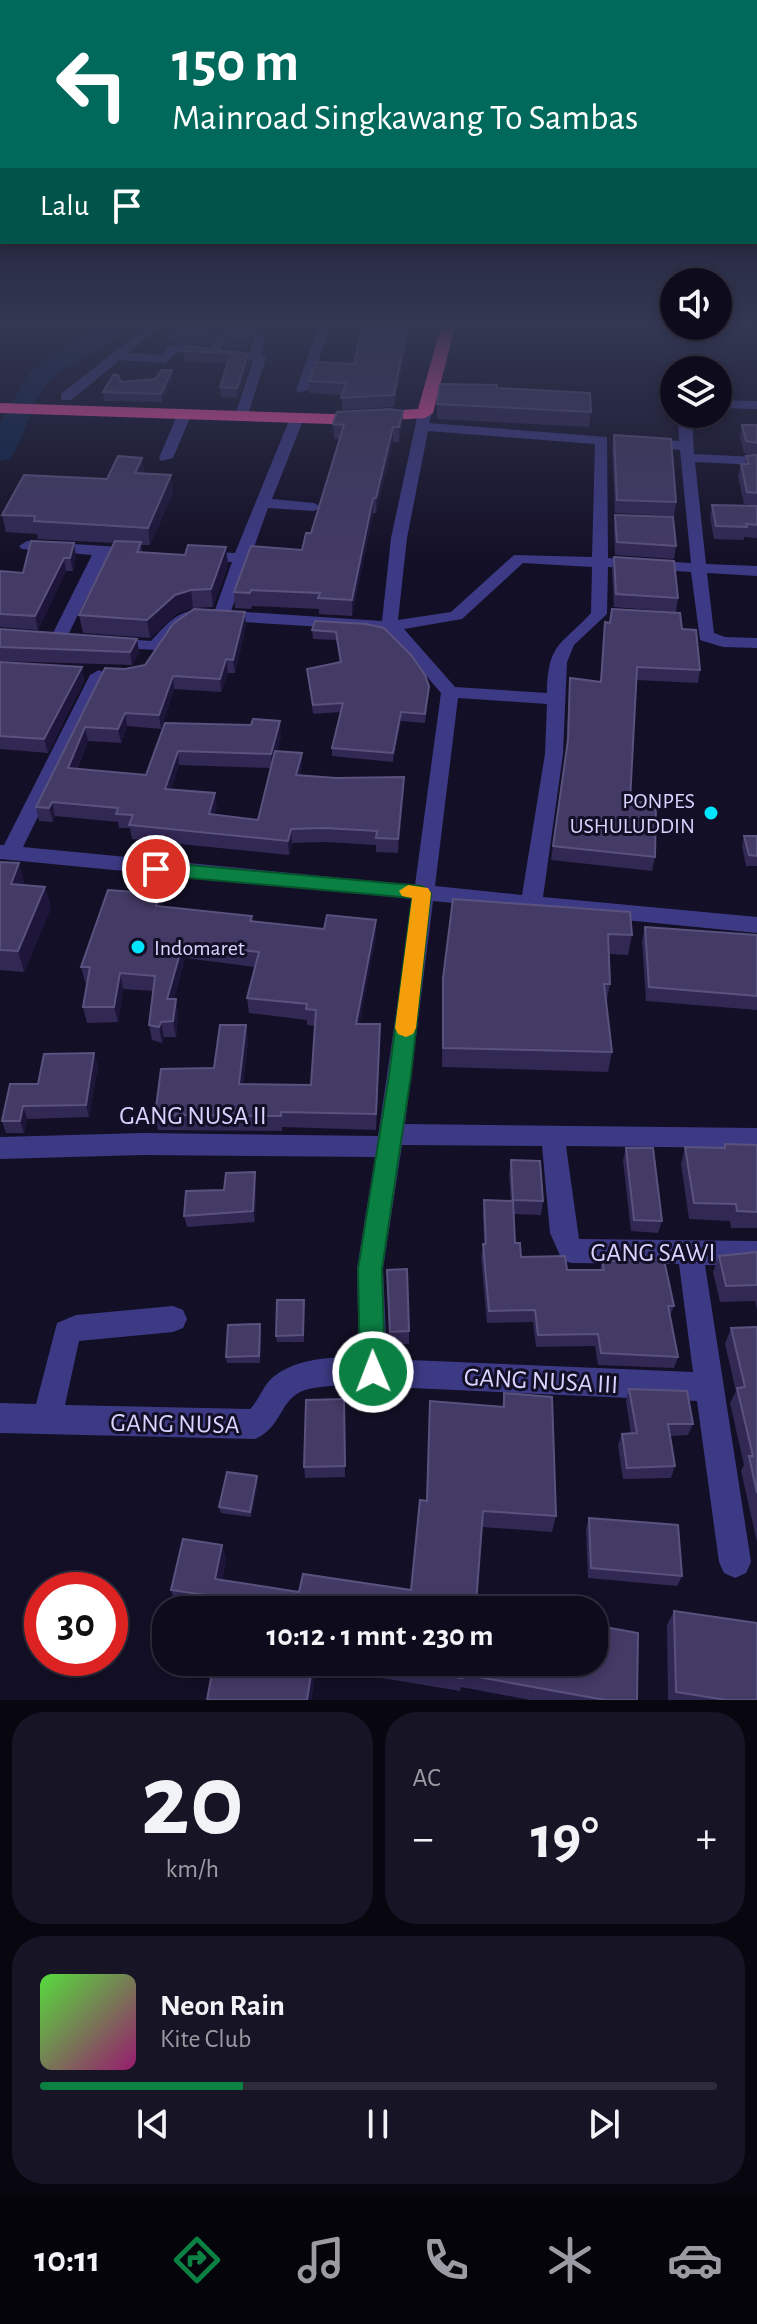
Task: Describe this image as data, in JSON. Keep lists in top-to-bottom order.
{
  "streets": {
    "street": [
      "GANG NUSA II",
      "GANG SAWI",
      "GANG NUSA III",
      "GANG NUSA"
    ]
  },
  "crossings": [
    ["GANG NUSA II", "GANG SAWI"],
    ["GANG NUSA III", "GANG NUSA"]
  ],
  "places": ["PONPES USHULUDDIN", "Indomaret"],
  "page": {
    "turn": ["150 m", "Mainroad Singkawang To Sambas"],
    "then": "Lalu",
    "limit": "30",
    "trip": "10:12 · 1 mnt · 230 m",
    "tile": [
      ["20", "km/h"],
      "AC"
    ],
    "heat": ["−", "19°", "+"],
    "song": ["Neon Rain", "Kite Club"],
    "tabs": "10:11"
  }
}
